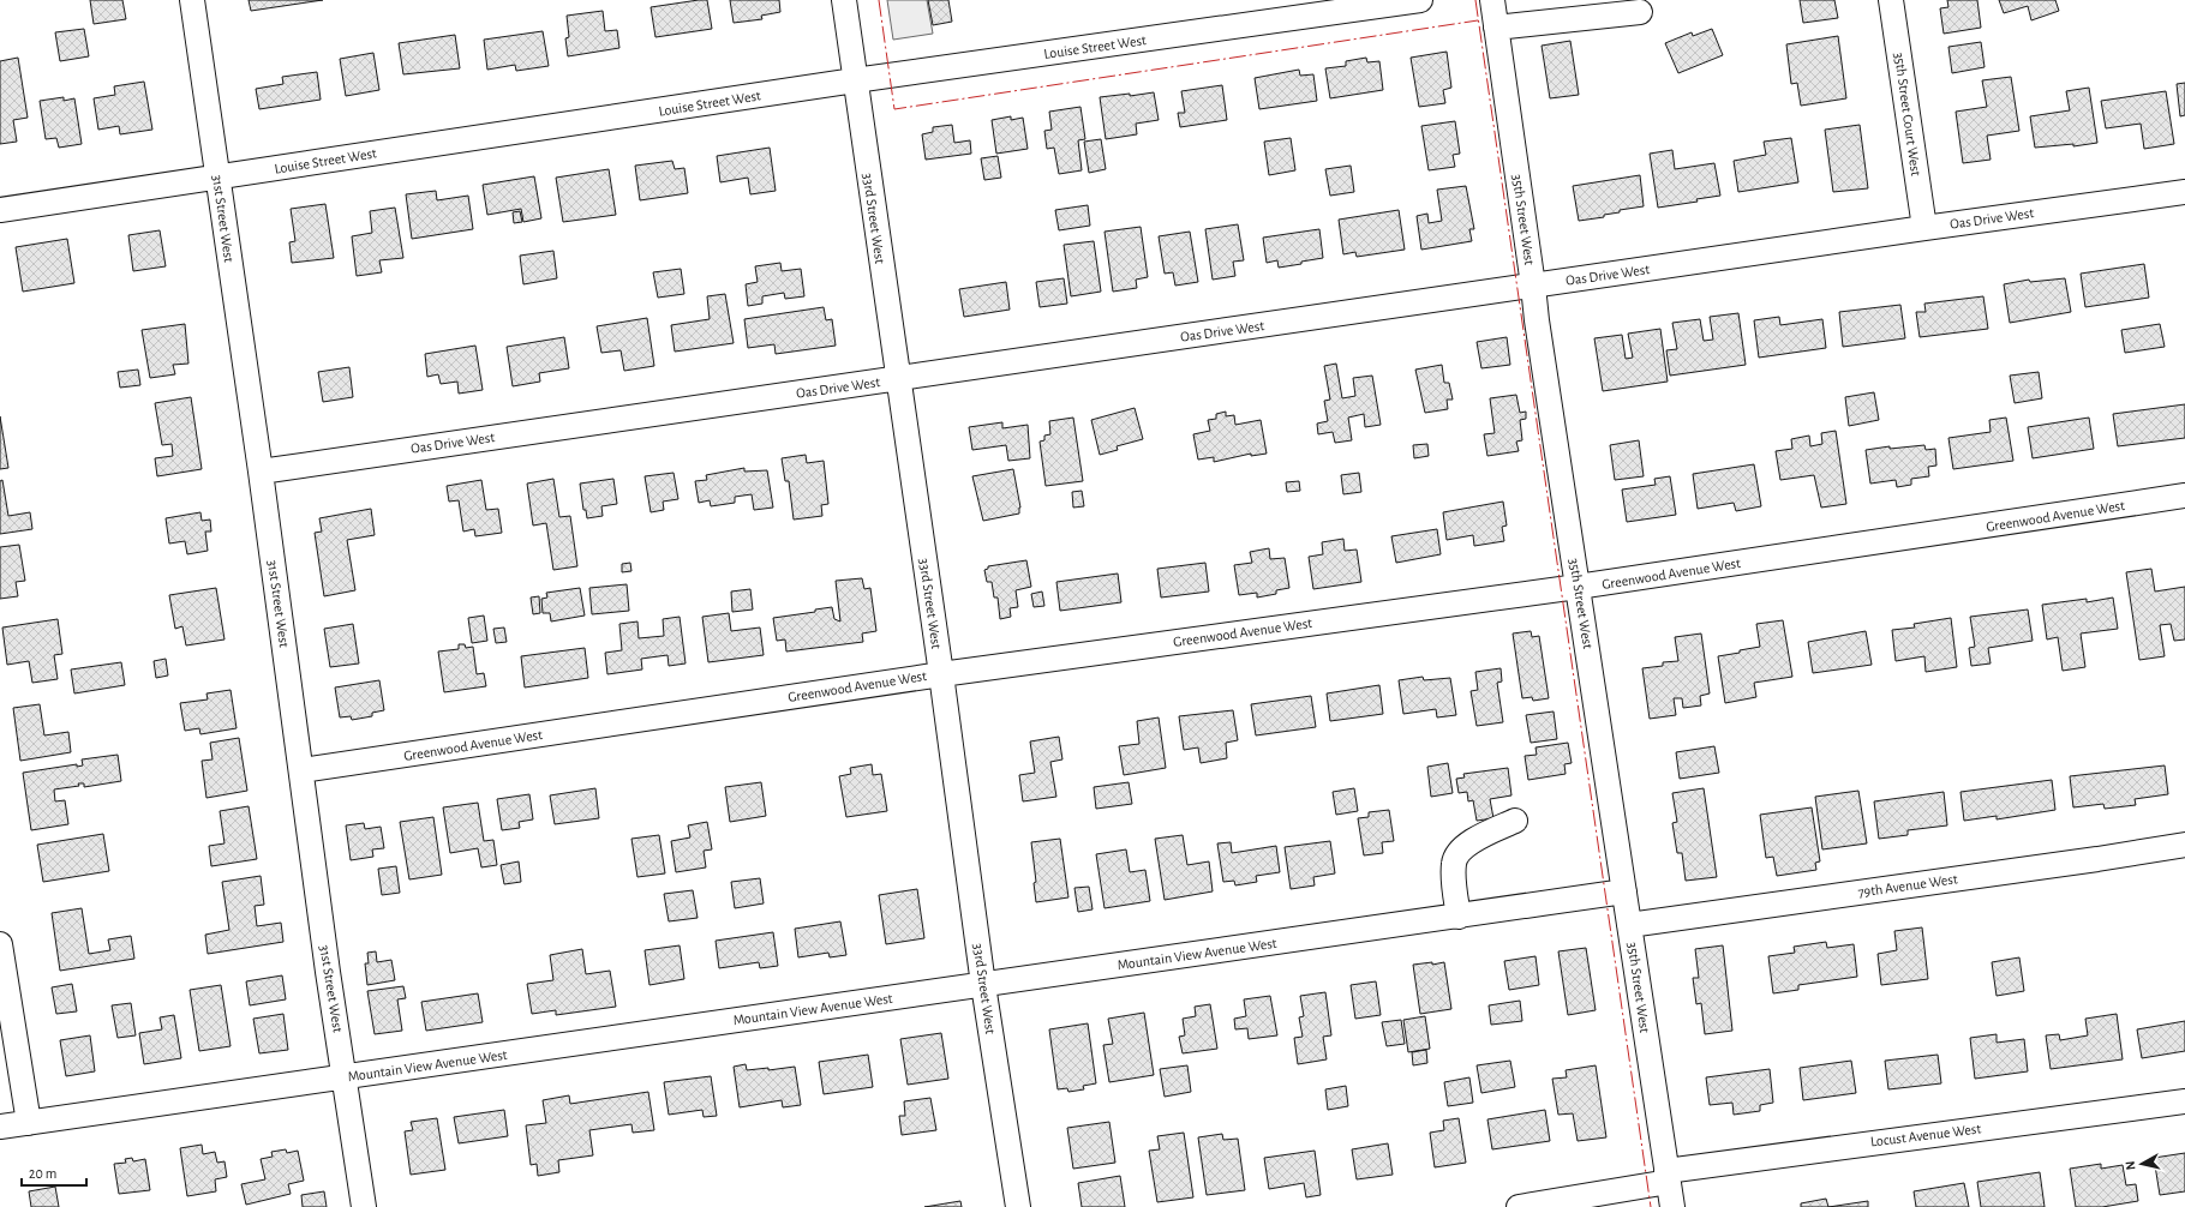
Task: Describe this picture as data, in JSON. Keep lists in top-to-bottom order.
{
  "streets": {
    "street": [
      "Louise Street West",
      "35th Street Court West",
      "31st Street West",
      "33rd Street West",
      "Oas Drive West",
      "35th Street West",
      "Greenwood Avenue West",
      "79th Avenue West",
      "Mountain View Avenue West",
      "Locust Avenue West"
    ]
  },
  "crossings": [
    ["Louise Street West", "31st Street West"],
    ["Louise Street West", "33rd Street West"],
    ["35th Street Court West", "Oas Drive West"],
    ["31st Street West", "Oas Drive West"],
    ["31st Street West", "Greenwood Avenue West"],
    ["31st Street West", "Mountain View Avenue West"],
    ["33rd Street West", "Oas Drive West"],
    ["33rd Street West", "Greenwood Avenue West"],
    ["33rd Street West", "Mountain View Avenue West"],
    ["Oas Drive West", "35th Street West"],
    ["35th Street West", "Greenwood Avenue West"],
    ["35th Street West", "79th Avenue West"],
    ["35th Street West", "Mountain View Avenue West"],
    ["35th Street West", "Locust Avenue West"]
  ],
  "scale_bar": "20 m",
  "north": "left"
}
